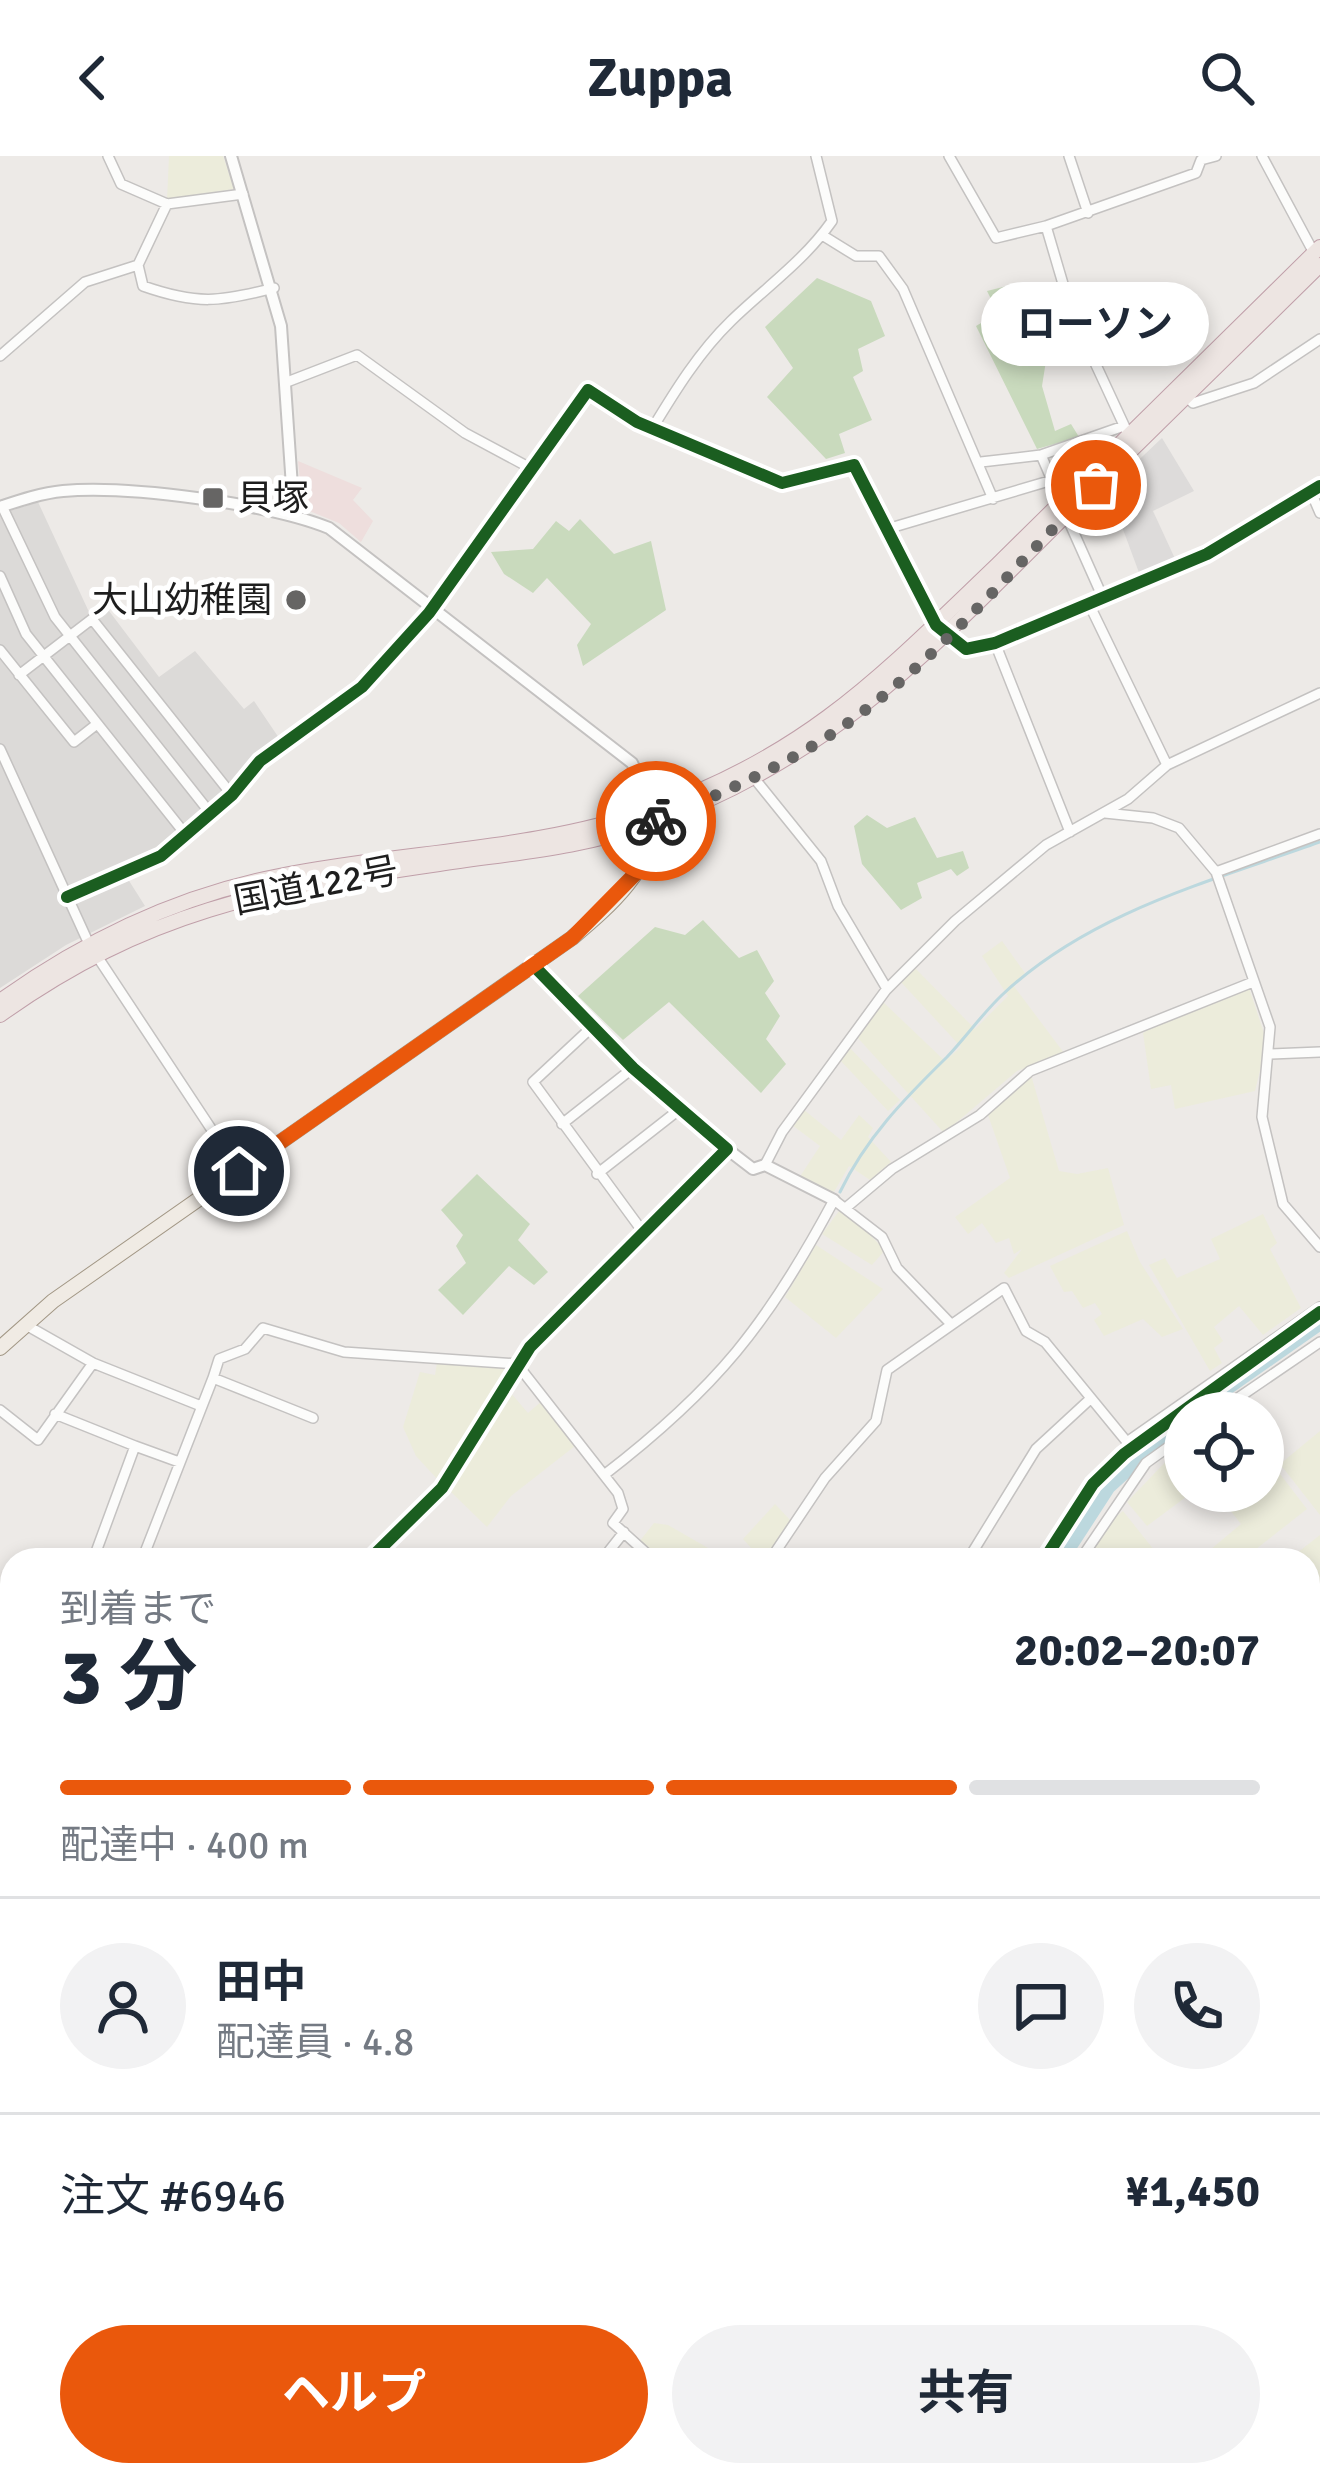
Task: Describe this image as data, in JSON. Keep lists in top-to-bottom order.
{
  "streets": {
    "highway": ["国道122号"]
  },
  "places": {
    "other": ["ローソン", "大山幼稚園"],
    "transit": ["貝塚"]
  },
  "page": {
    "header": "Zuppa",
    "bubble": "ローソン",
    "heading": ["3 分", "到着まで", "20:02–20:07"],
    "panel": [
      "田中",
      "配達員 · 4.8",
      "注文 #6946",
      "¥1,450"
    ],
    "bar": "配達中 · 400 m",
    "buttons": ["ヘルプ", "共有"]
  }
}
